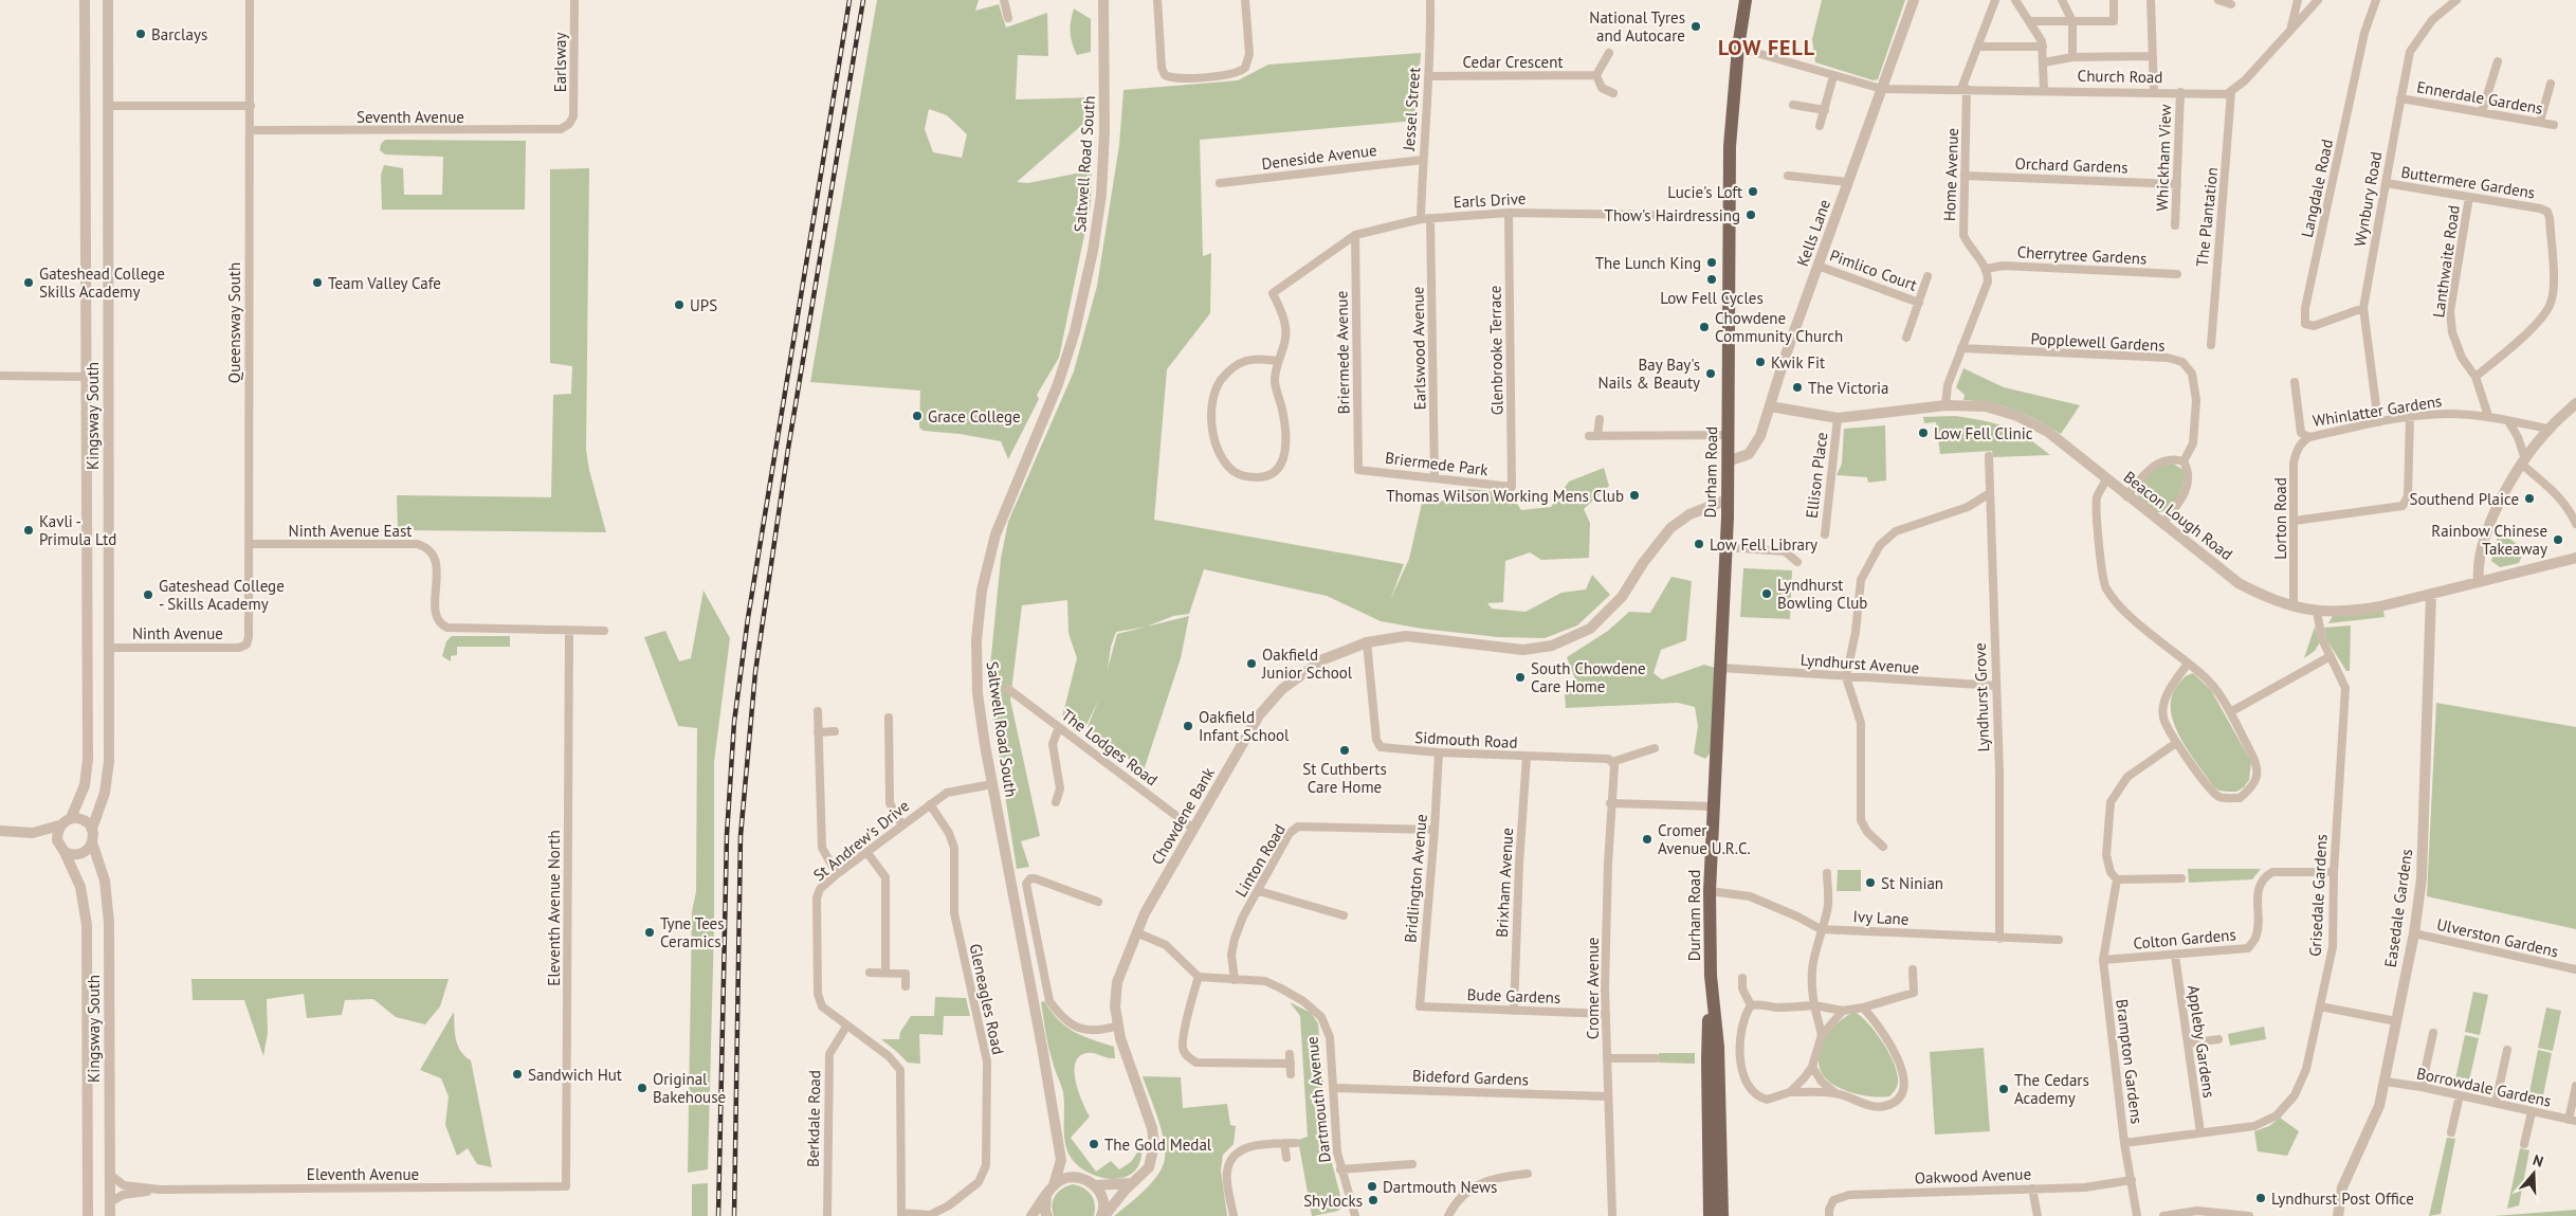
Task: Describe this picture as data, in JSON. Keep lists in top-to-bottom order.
{
  "streets": {
    "main road": ["Durham Road"],
    "street": [
      "Cedar Crescent",
      "Earlsway",
      "Church Road",
      "Ennerdale Gardens",
      "Jessel Street",
      "Seventh Avenue",
      "Deneside Avenue",
      "Whickham View",
      "Saltwell Road South",
      "Orchard Gardens",
      "Home Avenue",
      "Buttermere Gardens",
      "Langdale Road",
      "Wynbury Road",
      "Earls Drive",
      "The Plantation",
      "Kells Lane",
      "Cherrytree Gardens",
      "Lanthwaite Road",
      "Pimlico Court",
      "Queensway South",
      "Popplewell Gardens",
      "Earlswood Avenue",
      "Glenbrooke Terrace",
      "Briermede Avenue",
      "Whinlatter Gardens",
      "Kingsway South",
      "Briermede Park",
      "Ellison Place",
      "Beacon Lough Road",
      "Lorton Road",
      "Ninth Avenue East",
      "Ninth Avenue",
      "Lyndhurst Avenue",
      "Lyndhurst Grove",
      "Sidmouth Road",
      "The Lodges Road",
      "Chowdene Bank",
      "St Andrew's Drive",
      "Linton Road",
      "Bridlington Avenue",
      "Brixham Avenue",
      "Grisedale Gardens",
      "Eleventh Avenue North",
      "Easedale Gardens",
      "Ivy Lane",
      "Ulverston Gardens",
      "Colton Gardens",
      "Cromer Avenue",
      "Bude Gardens",
      "Gleneagles Road",
      "Appleby Gardens",
      "Brampton Gardens",
      "Bideford Gardens",
      "Borrowdale Gardens",
      "Dartmouth Avenue",
      "Berkdale Road",
      "Eleventh Avenue",
      "Oakwood Avenue"
    ]
  },
  "crossings": [
    ["Cedar Crescent", "Jessel Street"],
    ["Earlsway", "Seventh Avenue"],
    ["Church Road", "Whickham View"],
    ["Church Road", "Home Avenue"],
    ["Church Road", "The Plantation"],
    ["Church Road", "Kells Lane"],
    ["Church Road", "Durham Road"],
    ["Ennerdale Gardens", "Wynbury Road"],
    ["Jessel Street", "Deneside Avenue"],
    ["Jessel Street", "Earls Drive"],
    ["Seventh Avenue", "Queensway South"],
    ["Whickham View", "Orchard Gardens"],
    ["Saltwell Road South", "St Andrew's Drive"],
    ["Orchard Gardens", "Home Avenue"],
    ["Home Avenue", "Cherrytree Gardens"],
    ["Buttermere Gardens", "Wynbury Road"],
    ["Buttermere Gardens", "Lanthwaite Road"],
    ["Langdale Road", "Wynbury Road"],
    ["Wynbury Road", "Whinlatter Gardens"],
    ["Earls Drive", "Earlswood Avenue"],
    ["Earls Drive", "Glenbrooke Terrace"],
    ["Earls Drive", "Briermede Avenue"],
    ["Earls Drive", "Durham Road"],
    ["Kells Lane", "Pimlico Court"],
    ["Kells Lane", "Durham Road"],
    ["Kells Lane", "Beacon Lough Road"],
    ["Lanthwaite Road", "Whinlatter Gardens"],
    ["Queensway South", "Ninth Avenue East"],
    ["Queensway South", "Ninth Avenue"],
    ["Earlswood Avenue", "Briermede Park"],
    ["Glenbrooke Terrace", "Briermede Park"],
    ["Briermede Avenue", "Briermede Park"],
    ["Whinlatter Gardens", "Lorton Road"],
    ["Kingsway South", "Ninth Avenue"],
    ["Kingsway South", "Eleventh Avenue"],
    ["Durham Road", "Lyndhurst Avenue"],
    ["Durham Road", "Chowdene Bank"],
    ["Durham Road", "Ivy Lane"],
    ["Ellison Place", "Beacon Lough Road"],
    ["Beacon Lough Road", "Lorton Road"],
    ["Beacon Lough Road", "Grisedale Gardens"],
    ["Beacon Lough Road", "Easedale Gardens"],
    ["Ninth Avenue East", "Eleventh Avenue North"],
    ["Lyndhurst Avenue", "Lyndhurst Grove"],
    ["Lyndhurst Grove", "Ivy Lane"],
    ["Sidmouth Road", "Chowdene Bank"],
    ["Sidmouth Road", "Bridlington Avenue"],
    ["Sidmouth Road", "Brixham Avenue"],
    ["Sidmouth Road", "Cromer Avenue"],
    ["The Lodges Road", "Chowdene Bank"],
    ["St Andrew's Drive", "Gleneagles Road"],
    ["St Andrew's Drive", "Berkdale Road"],
    ["Linton Road", "Bridlington Avenue"],
    ["Linton Road", "Dartmouth Avenue"],
    ["Bridlington Avenue", "Bude Gardens"],
    ["Brixham Avenue", "Bude Gardens"],
    ["Grisedale Gardens", "Colton Gardens"],
    ["Grisedale Gardens", "Appleby Gardens"],
    ["Grisedale Gardens", "Brampton Gardens"],
    ["Eleventh Avenue North", "Eleventh Avenue"],
    ["Easedale Gardens", "Ulverston Gardens"],
    ["Easedale Gardens", "Borrowdale Gardens"],
    ["Colton Gardens", "Appleby Gardens"],
    ["Colton Gardens", "Brampton Gardens"],
    ["Cromer Avenue", "Bude Gardens"],
    ["Cromer Avenue", "Bideford Gardens"],
    ["Brampton Gardens", "Oakwood Avenue"],
    ["Bideford Gardens", "Dartmouth Avenue"]
  ],
  "districts": ["LOW FELL"],
  "places": [
    "National Tyres and Autocare",
    "Barclays",
    "Lucie's Loft",
    "Thow's Hairdressing",
    "The Lunch King",
    "Low Fell Cycles",
    "Gateshead College Skills Academy",
    "Team Valley Cafe",
    "UPS",
    "Chowdene Community Church",
    "Kwik Fit",
    "Bay Bay's Nails & Beauty",
    "The Victoria",
    "Grace College",
    "Low Fell Clinic",
    "Thomas Wilson Working Mens Club",
    "Southend Plaice",
    "Kavli - Primula Ltd",
    "Rainbow Chinese Takeaway",
    "Low Fell Library",
    "Lyndhurst Bowling Club",
    "Gateshead College - Skills Academy",
    "Oakfield Junior School",
    "South Chowdene Care Home",
    "Oakfield Infant School",
    "St Cuthberts Care Home",
    "Cromer Avenue U.R.C.",
    "St Ninian",
    "Tyne Tees Ceramics",
    "Sandwich Hut",
    "Original Bakehouse",
    "The Cedars Academy",
    "The Gold Medal",
    "Dartmouth News",
    "Lyndhurst Post Office",
    "Shylocks"
  ],
  "north": "top"
}
